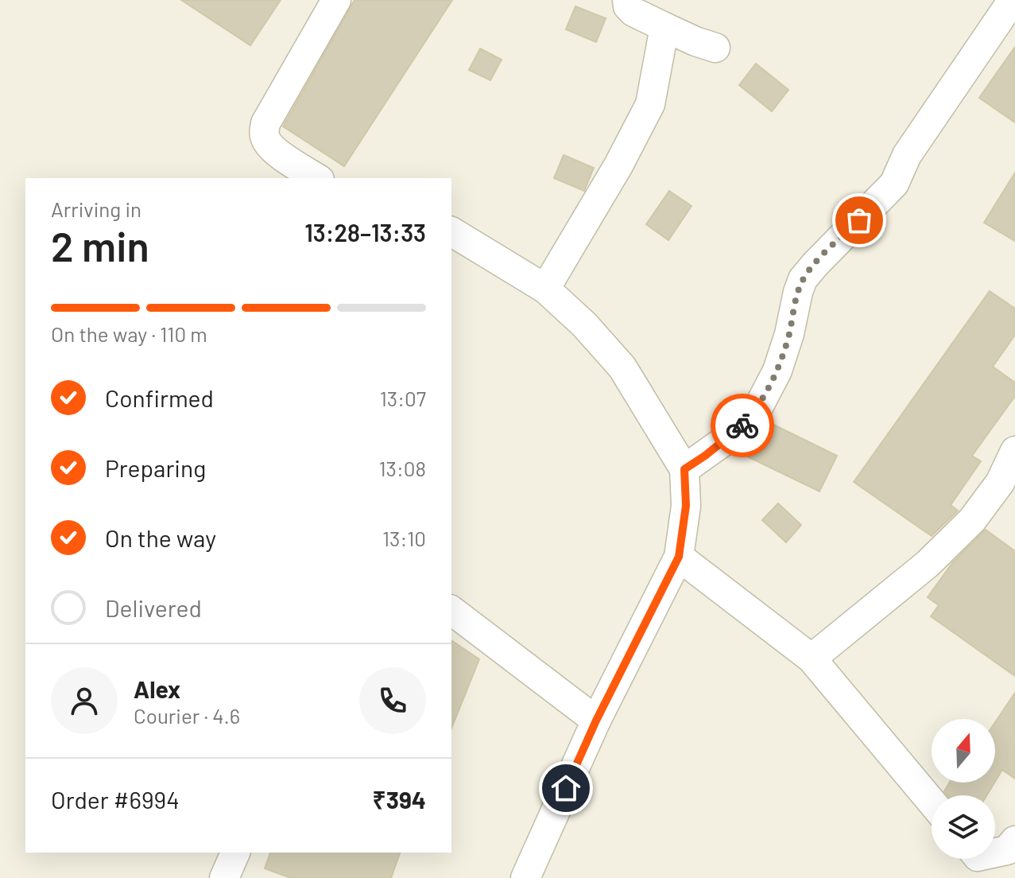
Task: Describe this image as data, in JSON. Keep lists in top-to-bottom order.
{
  "north": "top",
  "page": {
    "heading": ["2 min", "Arriving in", "13:28–13:33"],
    "panel": [
      "Alex",
      "Courier · 4.6",
      "Order #6994",
      "₹394"
    ],
    "bar": "On the way · 110 m",
    "list": [
      ["Confirmed", "13:07"],
      ["Preparing", "13:08"],
      ["On the way", "13:10"],
      "Delivered"
    ]
  }
}
